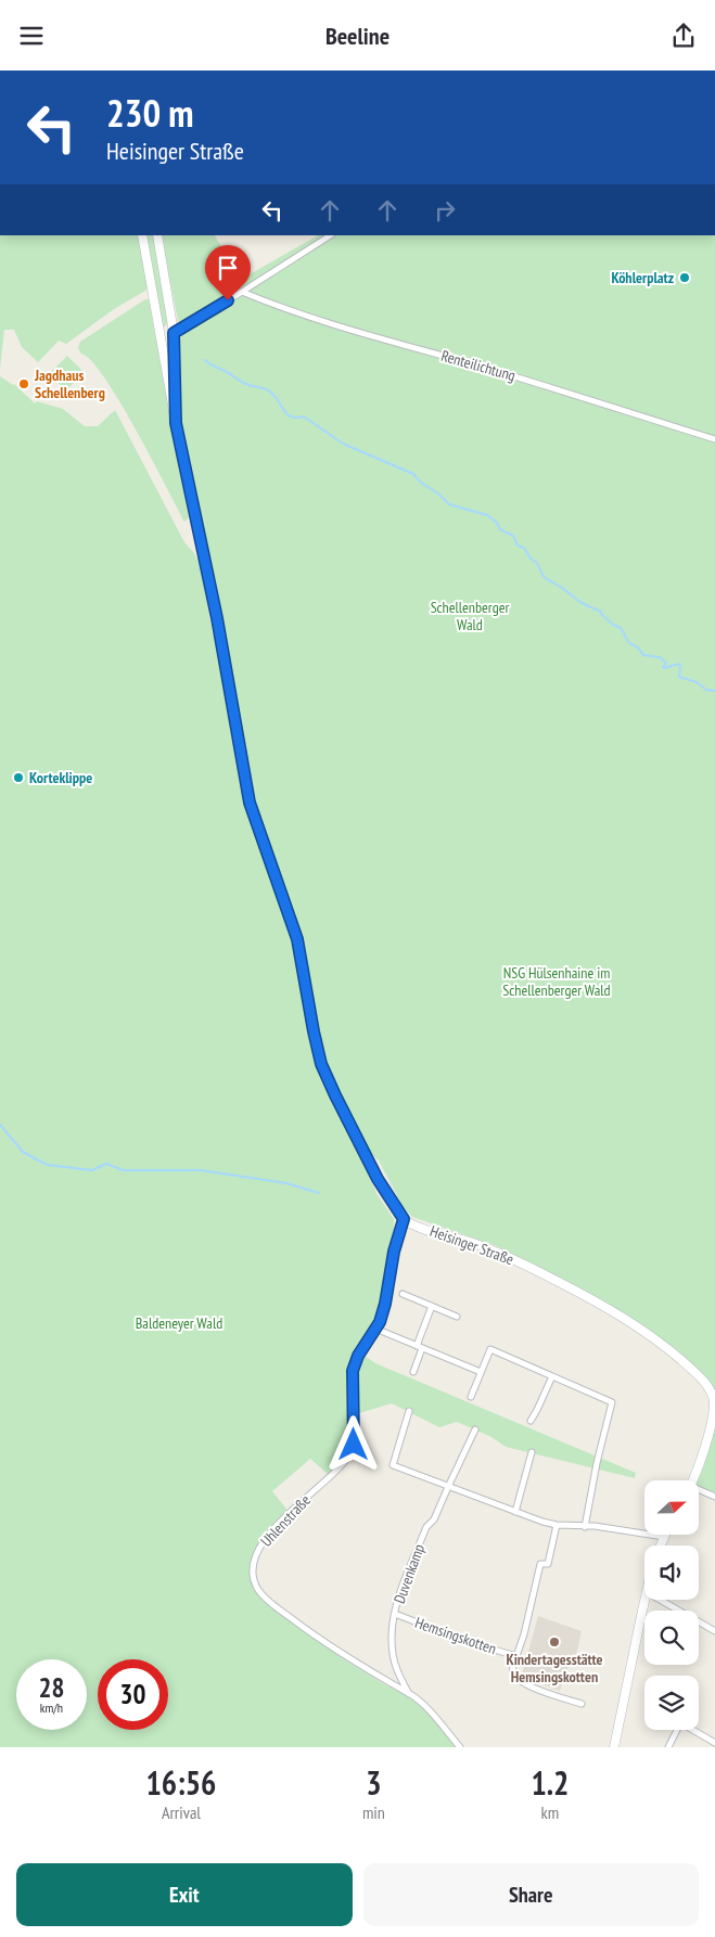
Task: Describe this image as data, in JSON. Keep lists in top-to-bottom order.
{
  "streets": {
    "main road": ["Heisinger Straße"],
    "street": [
      "Renteilichtung",
      "Uhlenstraße",
      "Duvenkamp",
      "Hemsingskotten"
    ]
  },
  "crossings": [
    ["Heisinger Straße", "Uhlenstraße"],
    ["Uhlenstraße", "Duvenkamp"],
    ["Duvenkamp", "Hemsingskotten"]
  ],
  "parks": ["Schellenberger Wald", "NSG Hülsenhaine im Schellenberger Wald", "Baldeneyer Wald"],
  "places": [
    "Köhlerplatz",
    "Jagdhaus Schellenberg",
    "Korteklippe",
    "Kindertagesstätte Hemsingskotten"
  ],
  "north": "right",
  "page": {
    "header": "Beeline",
    "turn": ["230 m", "Heisinger Straße"],
    "speed": "28 km/h",
    "limit": "30",
    "eta": [
      "16:56",
      "Arrival",
      "3",
      "min",
      "1.2",
      "km"
    ],
    "buttons": ["Exit", "Share"]
  }
}
